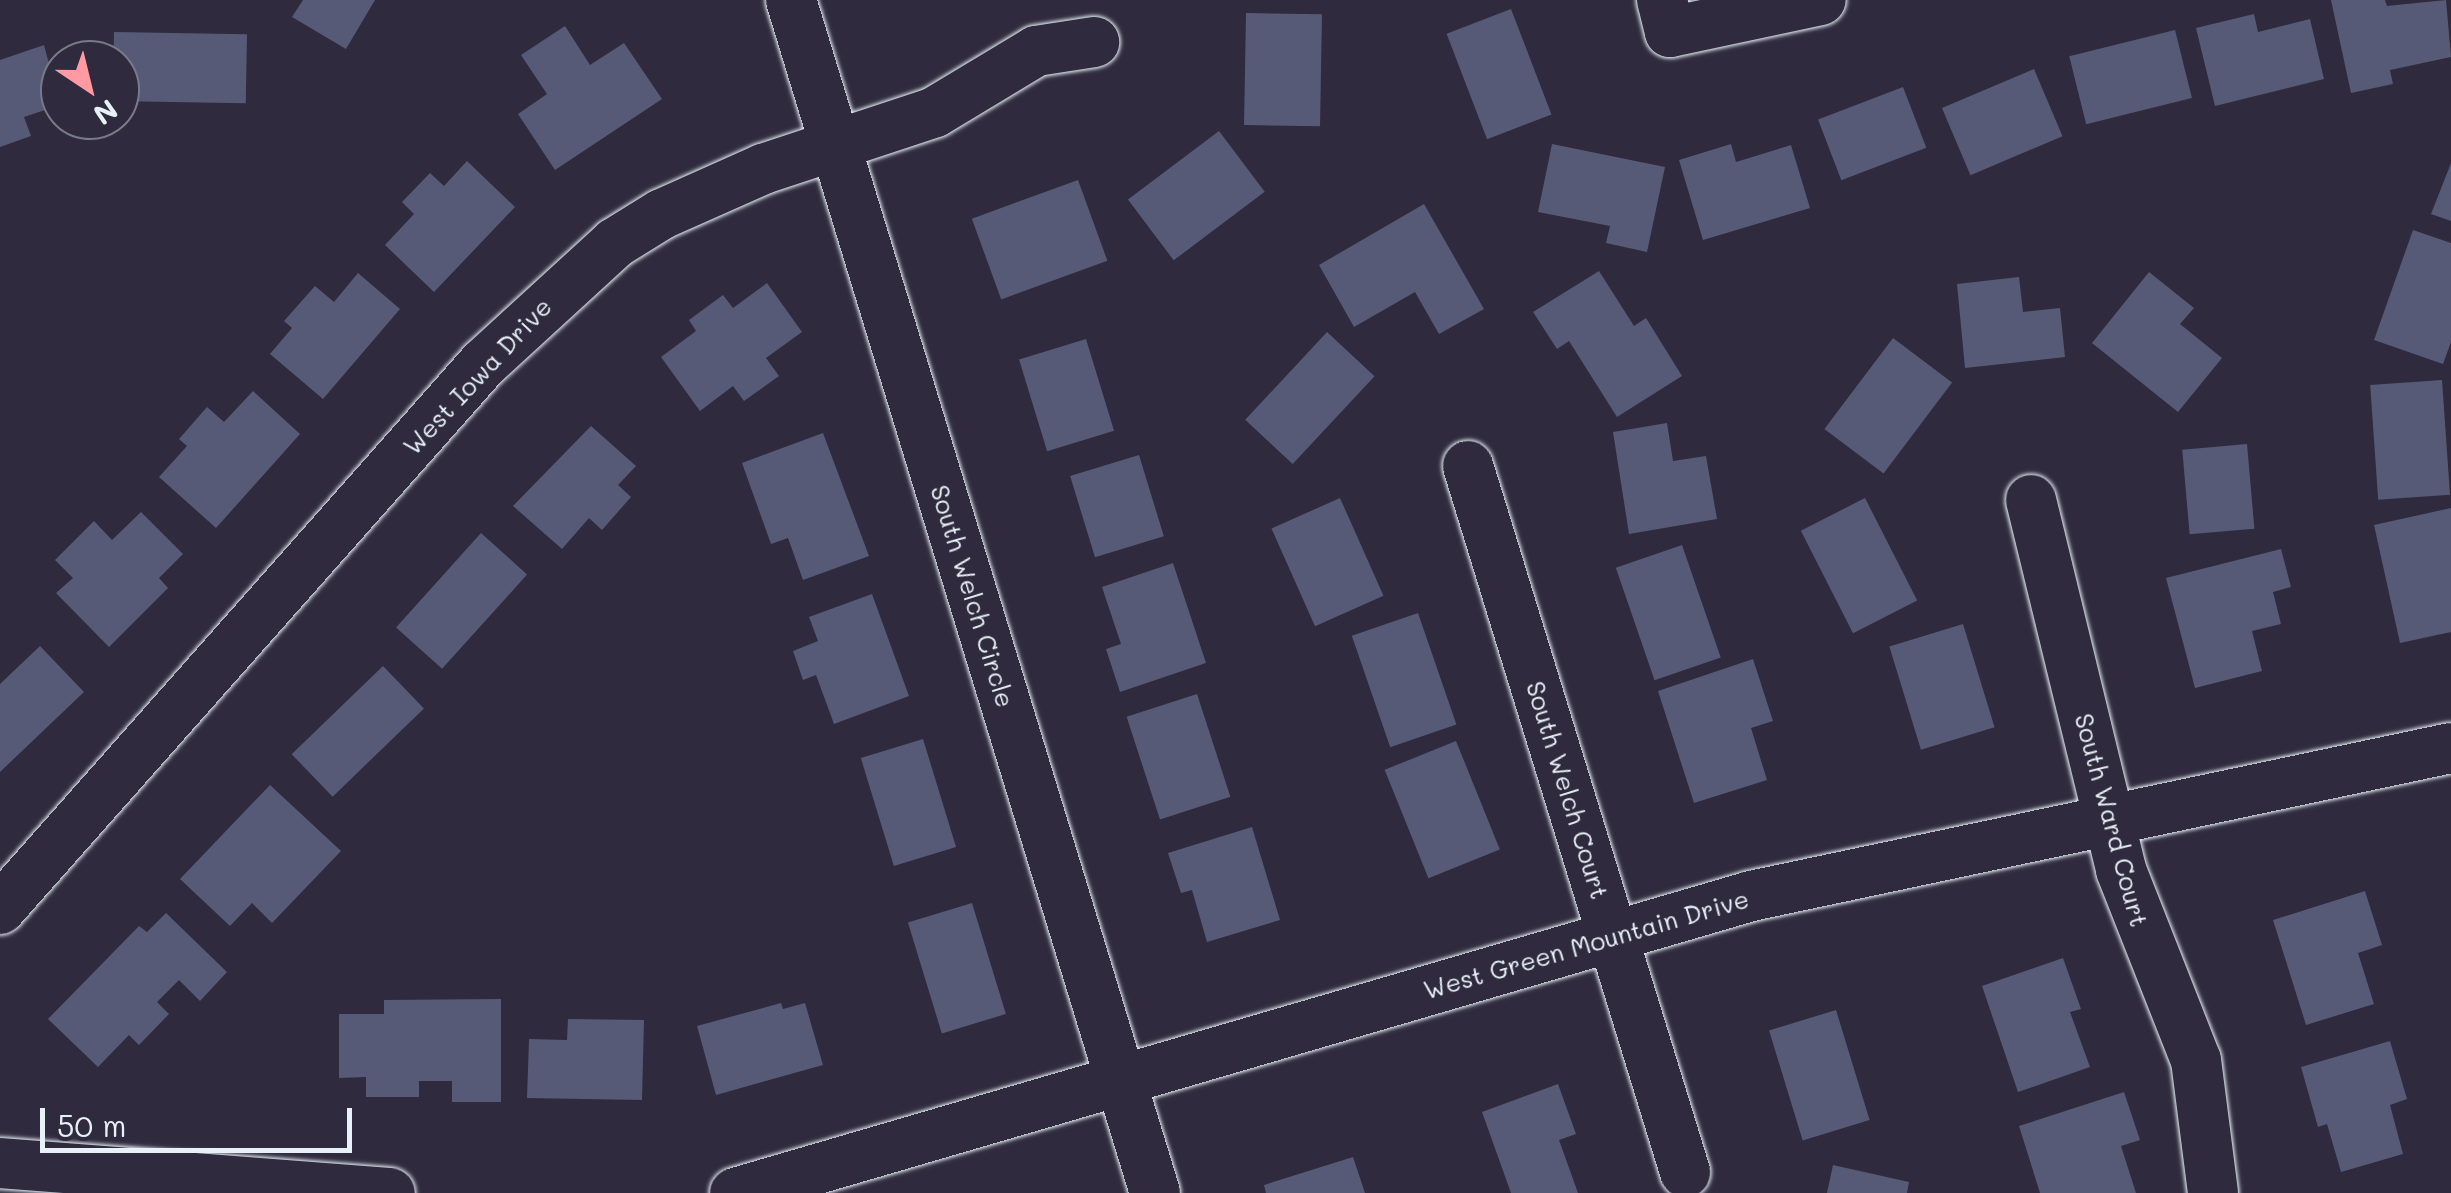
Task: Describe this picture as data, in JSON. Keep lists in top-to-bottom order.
{
  "streets": {
    "street": [
      "West Iowa Drive",
      "South Welch Circle",
      "South Welch Court",
      "South Ward Court",
      "West Green Mountain Drive"
    ]
  },
  "crossings": [
    ["West Iowa Drive", "South Welch Circle"],
    ["South Welch Circle", "West Green Mountain Drive"],
    ["South Welch Court", "West Green Mountain Drive"],
    ["South Ward Court", "West Green Mountain Drive"]
  ],
  "scale_bar": "50 m",
  "north": "bottom right"
}
